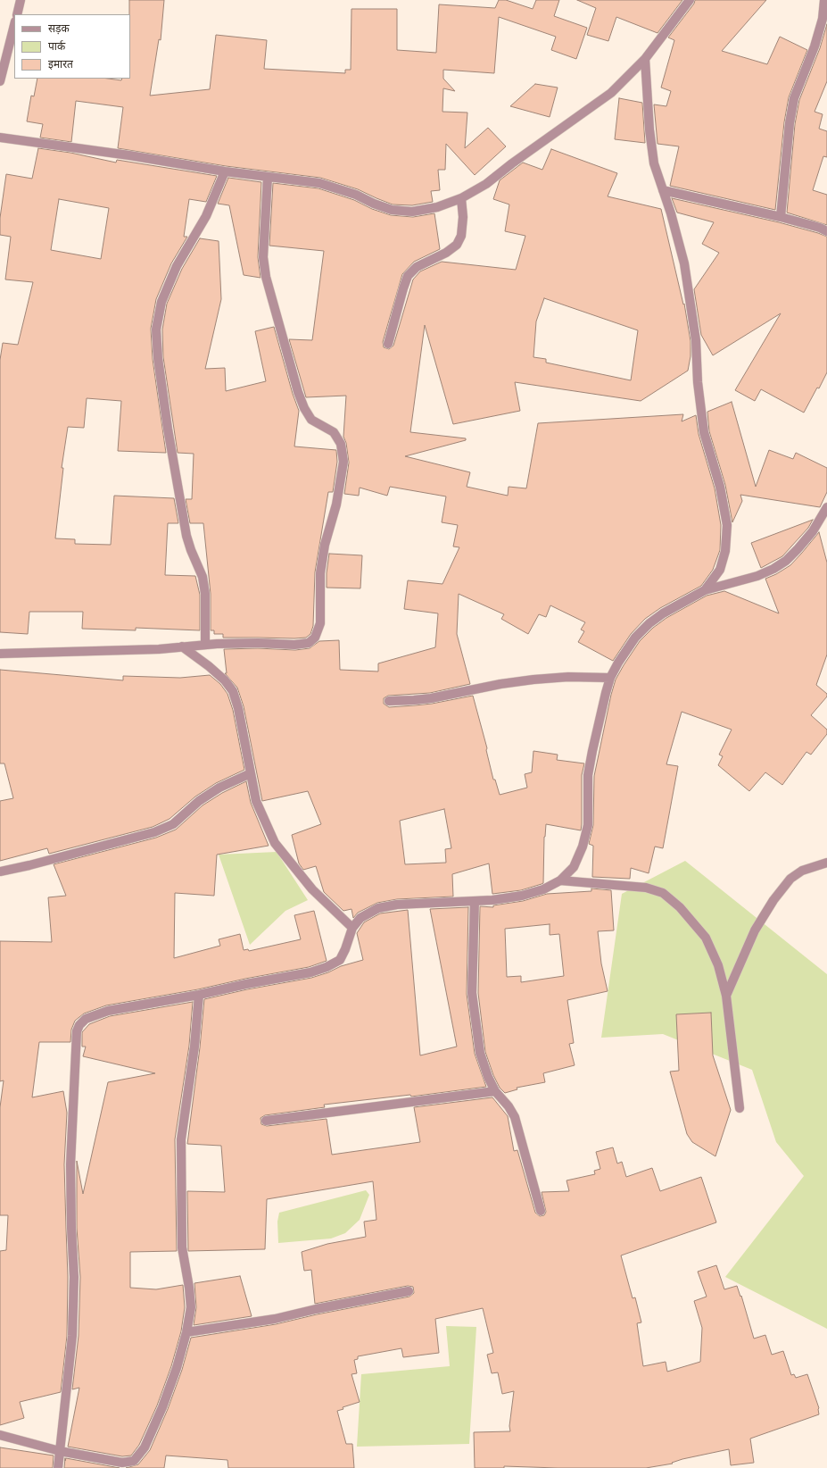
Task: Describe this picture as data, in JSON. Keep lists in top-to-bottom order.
{
  "legend": ["सड़क", "पार्क", "इमारत"]
}
